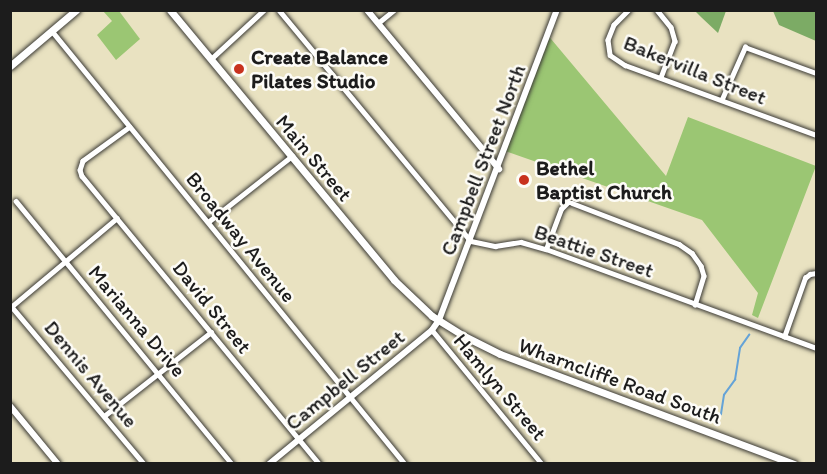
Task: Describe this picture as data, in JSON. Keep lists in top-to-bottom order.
{
  "streets": {
    "main road": ["Main Street", "Wharncliffe Road South"],
    "street": [
      "Bakervilla Street",
      "Campbell Street North",
      "Broadway Avenue",
      "Beattie Street",
      "David Street",
      "Marianna Drive",
      "Dennis Avenue",
      "Campbell Street",
      "Hamlyn Street"
    ]
  },
  "crossings": [
    ["Main Street", "Campbell Street North"],
    ["Main Street", "Campbell Street"],
    ["Main Street", "Wharncliffe Road South"],
    ["Campbell Street North", "Beattie Street"],
    ["Campbell Street North", "Campbell Street"],
    ["Campbell Street North", "Wharncliffe Road South"],
    ["Broadway Avenue", "David Street"],
    ["Broadway Avenue", "Campbell Street"],
    ["David Street", "Campbell Street"],
    ["Campbell Street", "Wharncliffe Road South"],
    ["Campbell Street", "Hamlyn Street"]
  ],
  "places": ["Create Balance Pilates Studio", "Bethel Baptist Church"]
}
